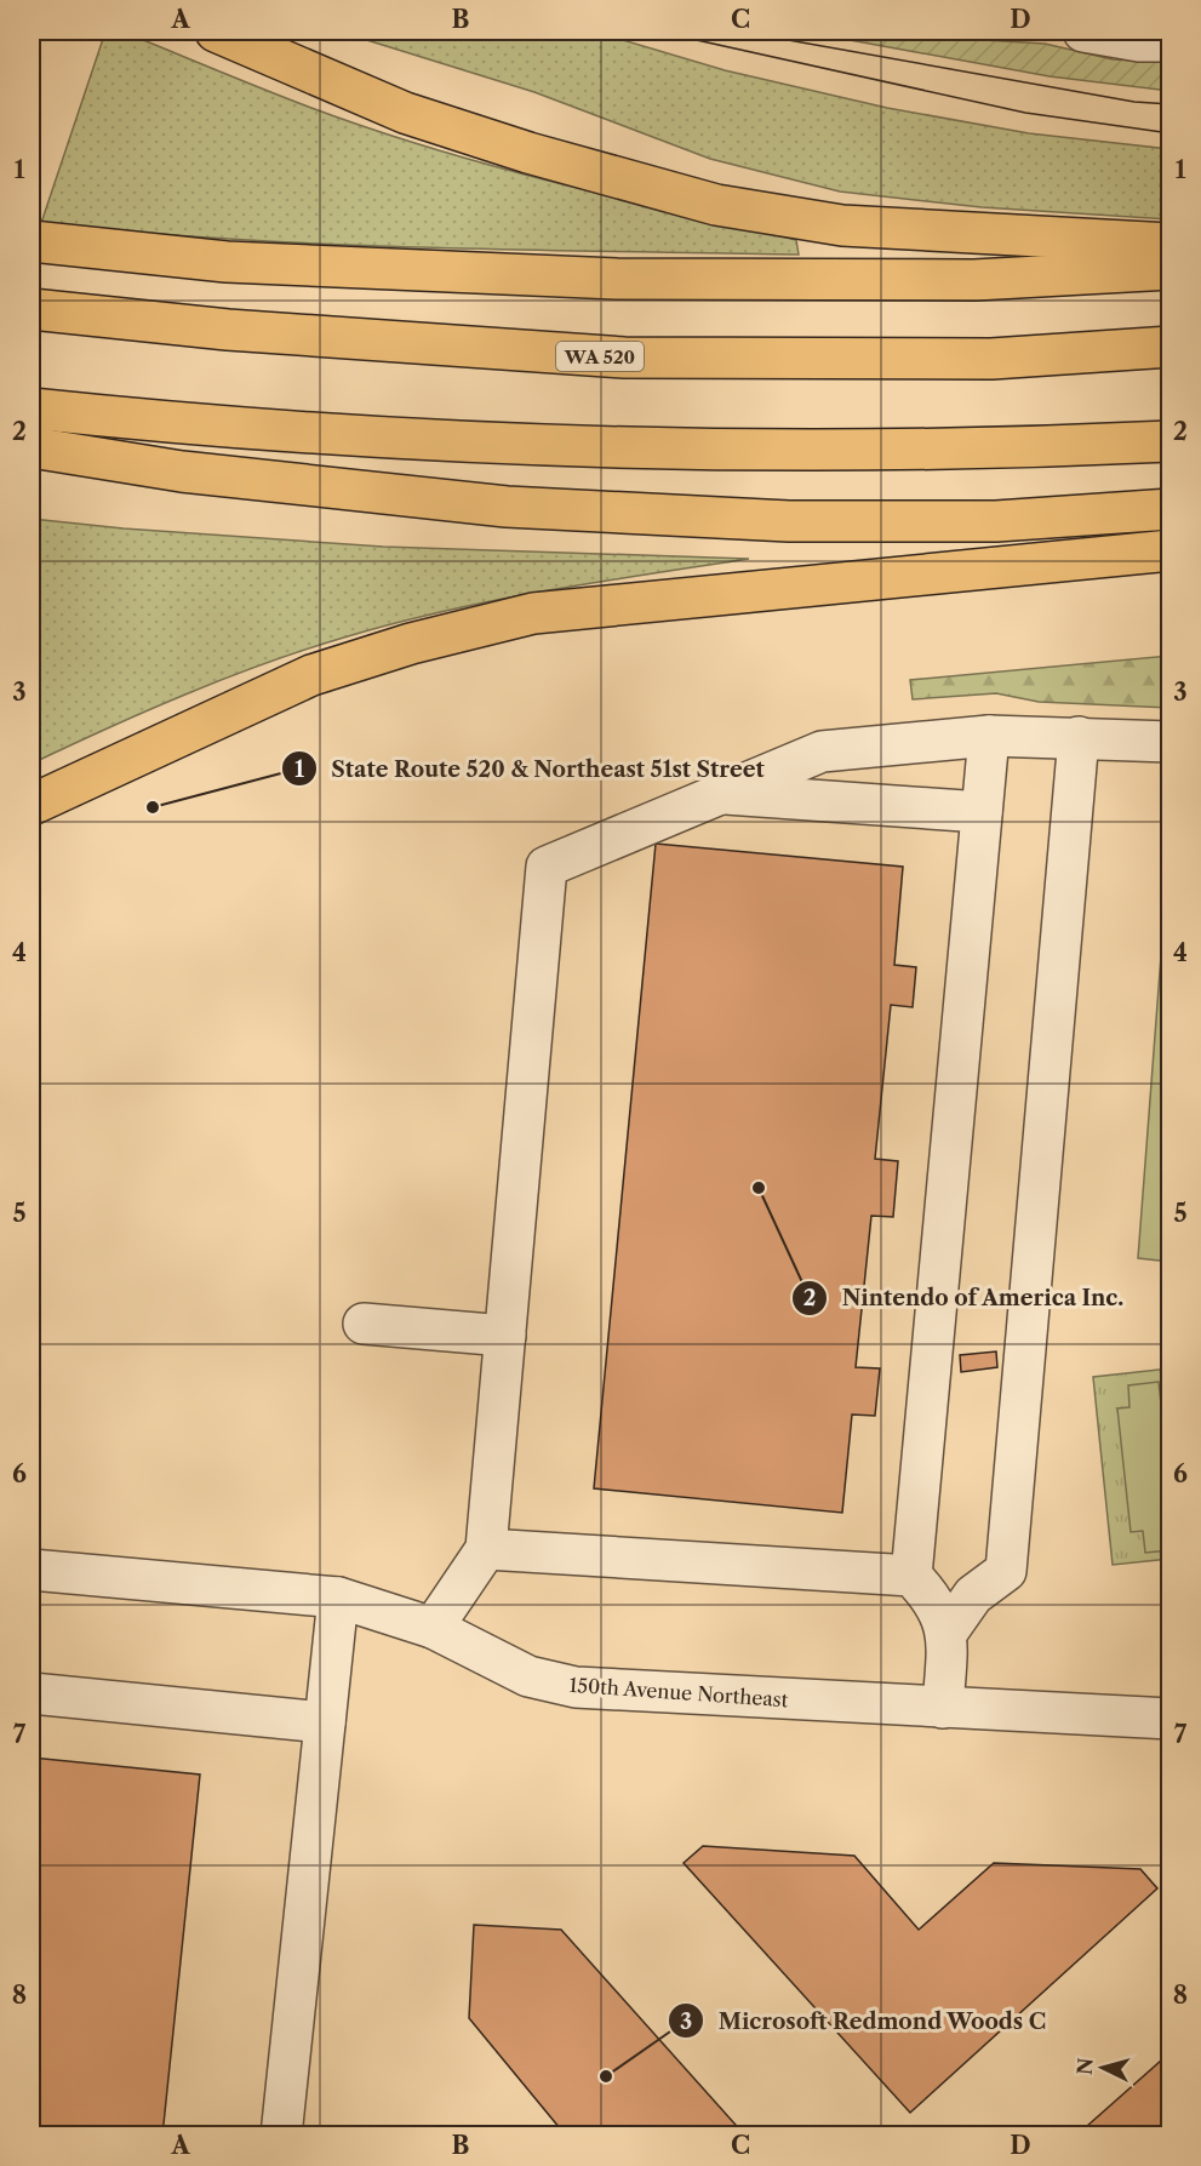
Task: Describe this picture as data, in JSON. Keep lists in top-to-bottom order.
{
  "streets": {
    "highway": ["WA 520"],
    "street": ["150th Avenue Northeast"]
  },
  "places": ["State Route 520 & Northeast 51st Street", "Nintendo of America Inc.", "Microsoft Redmond Woods C"],
  "north": "left",
  "grid": {
    "columns": [
      "A",
      "B",
      "C",
      "D"
    ],
    "rows": [
      "1",
      "2",
      "3",
      "4",
      "5",
      "6",
      "7",
      "8"
    ]
  }
}
